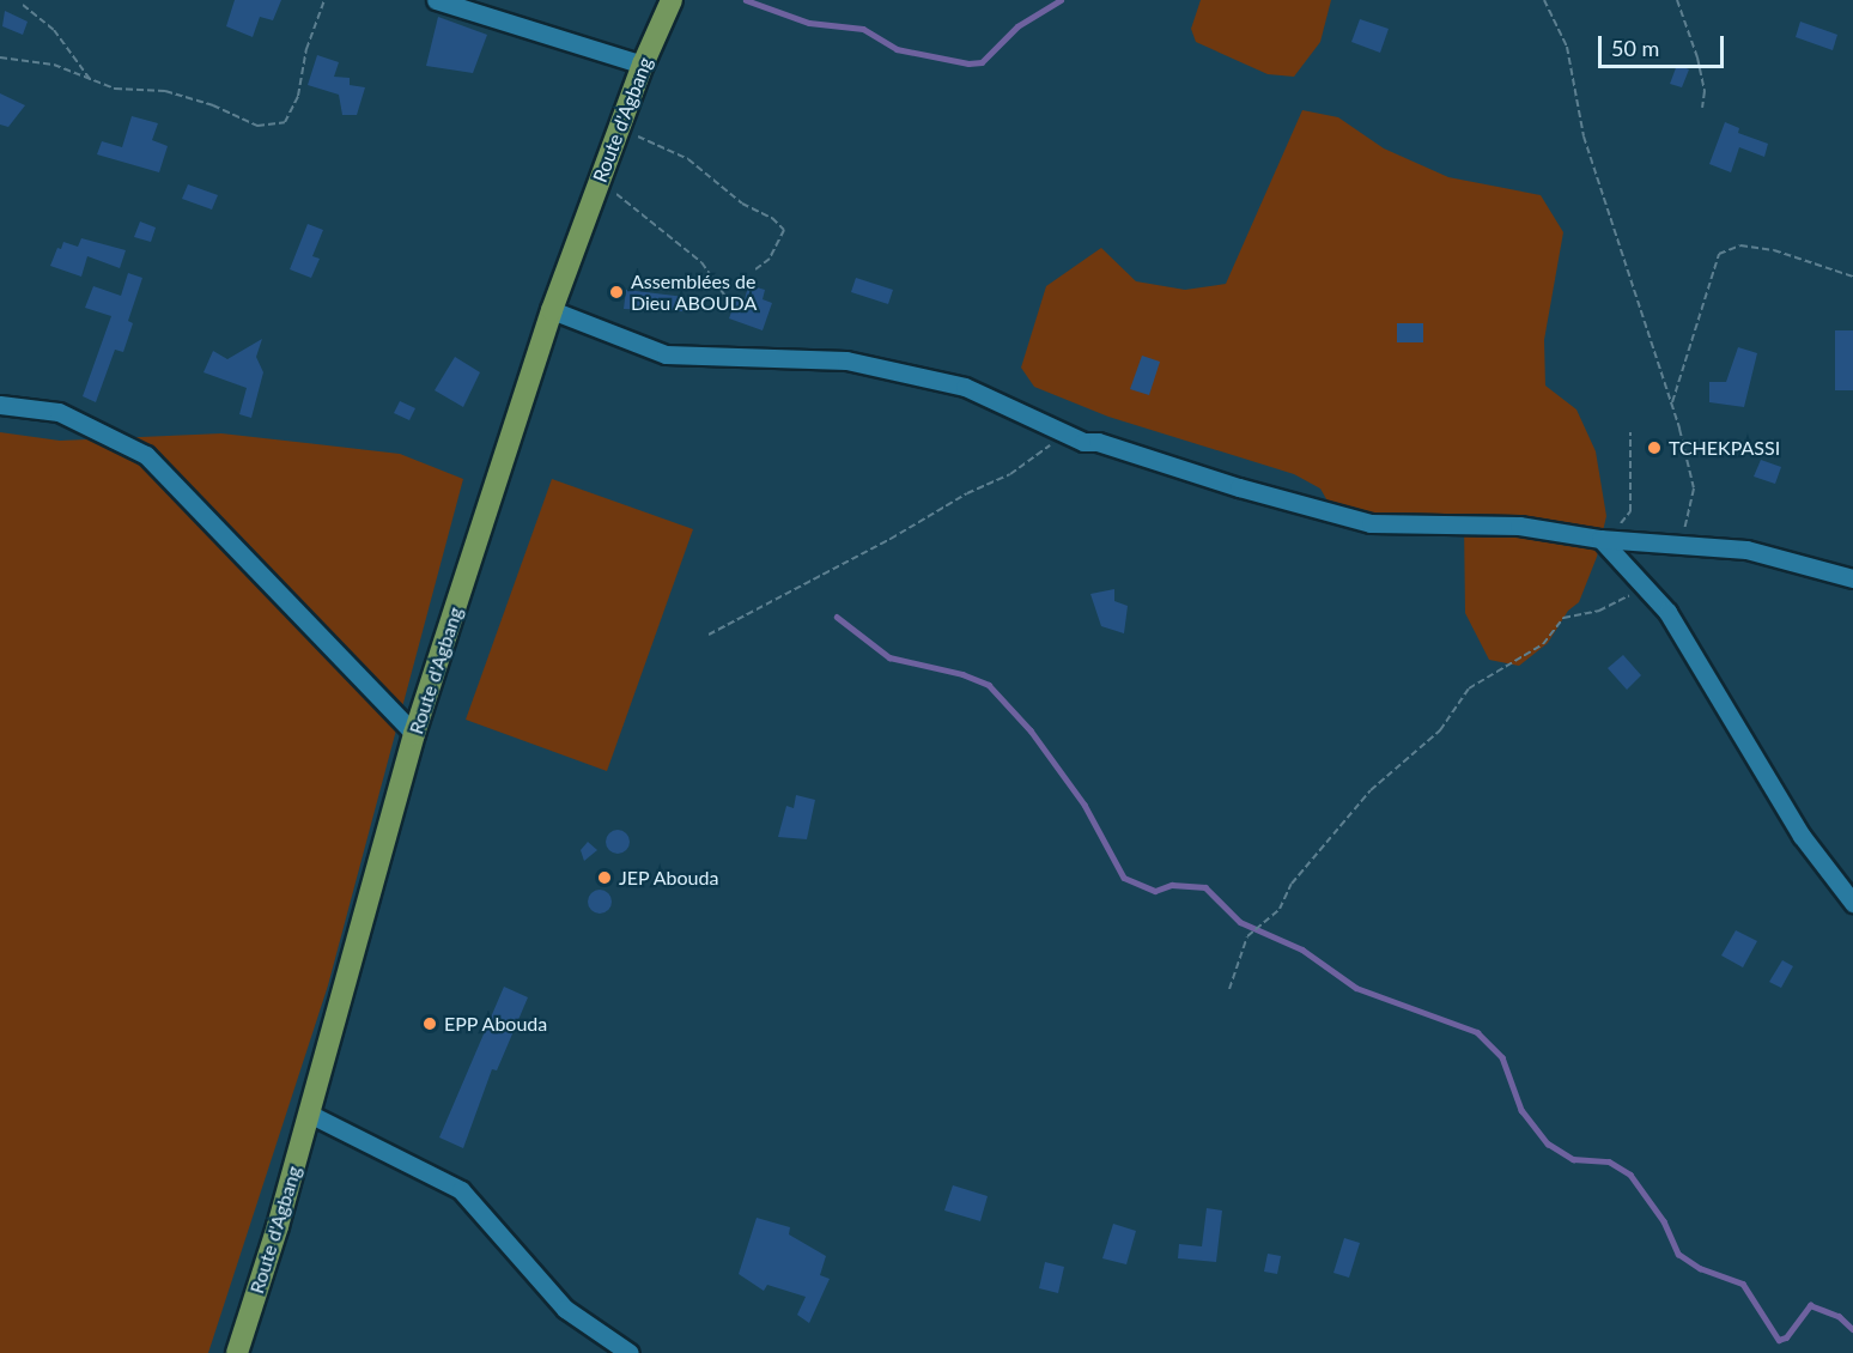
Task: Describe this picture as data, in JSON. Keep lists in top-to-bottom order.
{
  "streets": {
    "main road": ["Route d'Agbang"]
  },
  "places": [
    "Assemblées de Dieu ABOUDA",
    "TCHEKPASSI",
    "JEP Abouda",
    "EPP Abouda"
  ],
  "scale_bar": "50 m"
}
